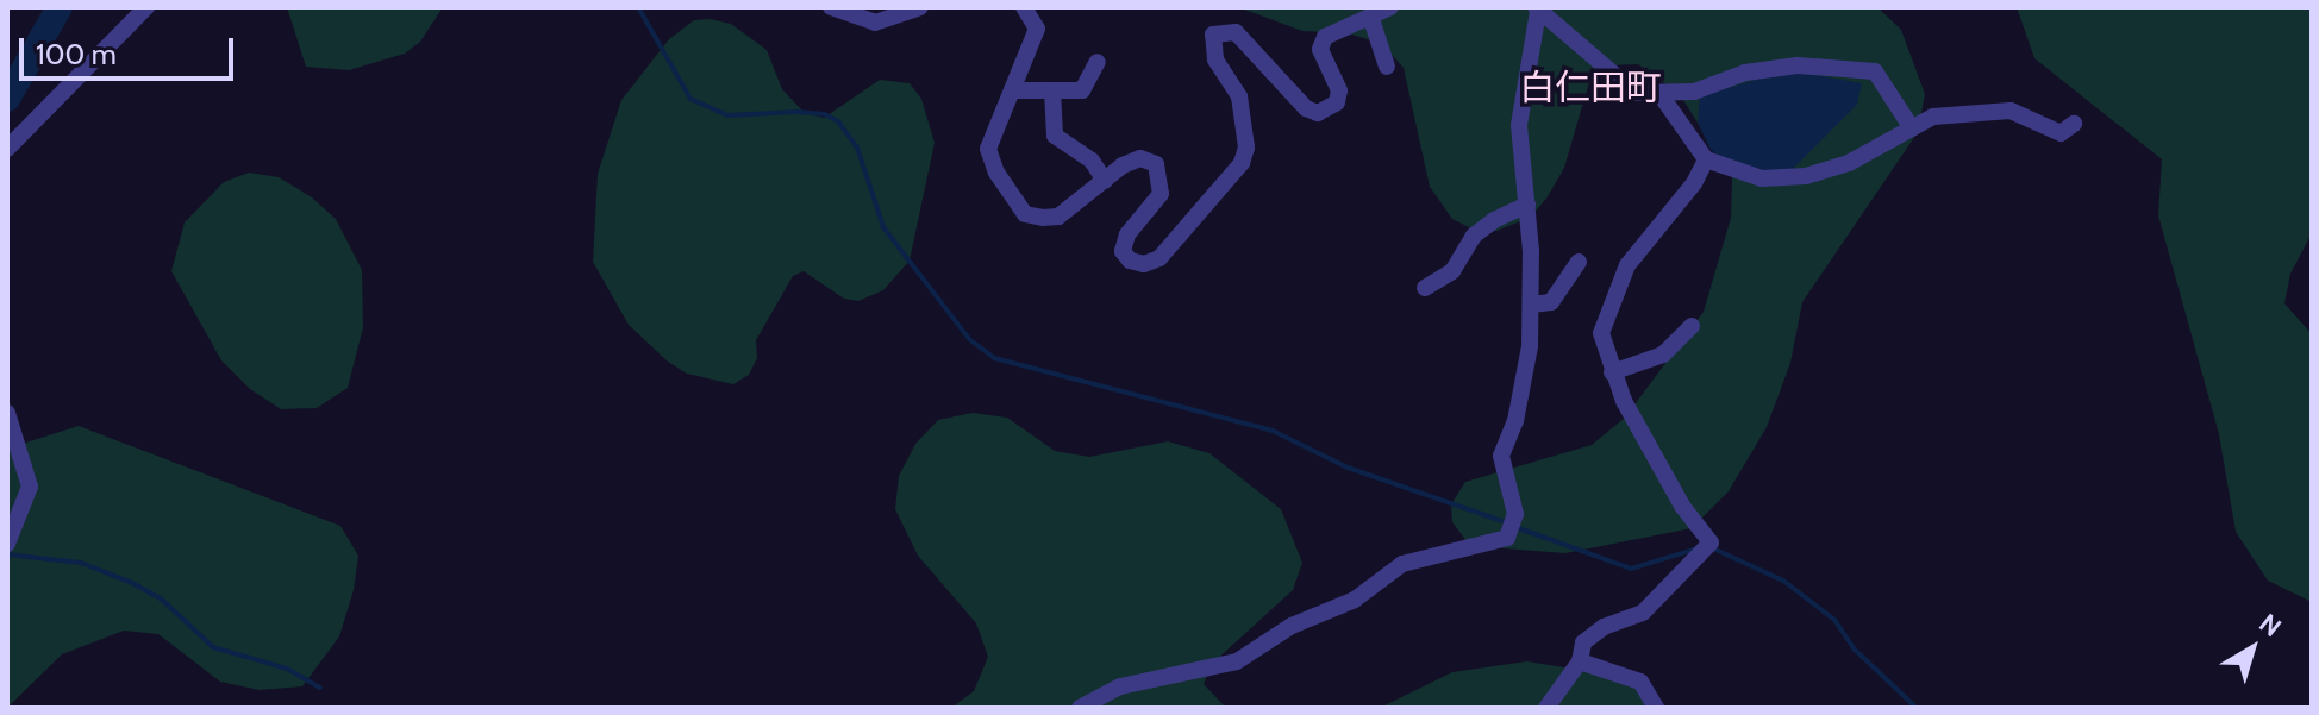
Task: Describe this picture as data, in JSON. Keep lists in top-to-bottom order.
{
  "districts": ["白仁田町"],
  "scale_bar": "100 m",
  "north": "top right"
}
